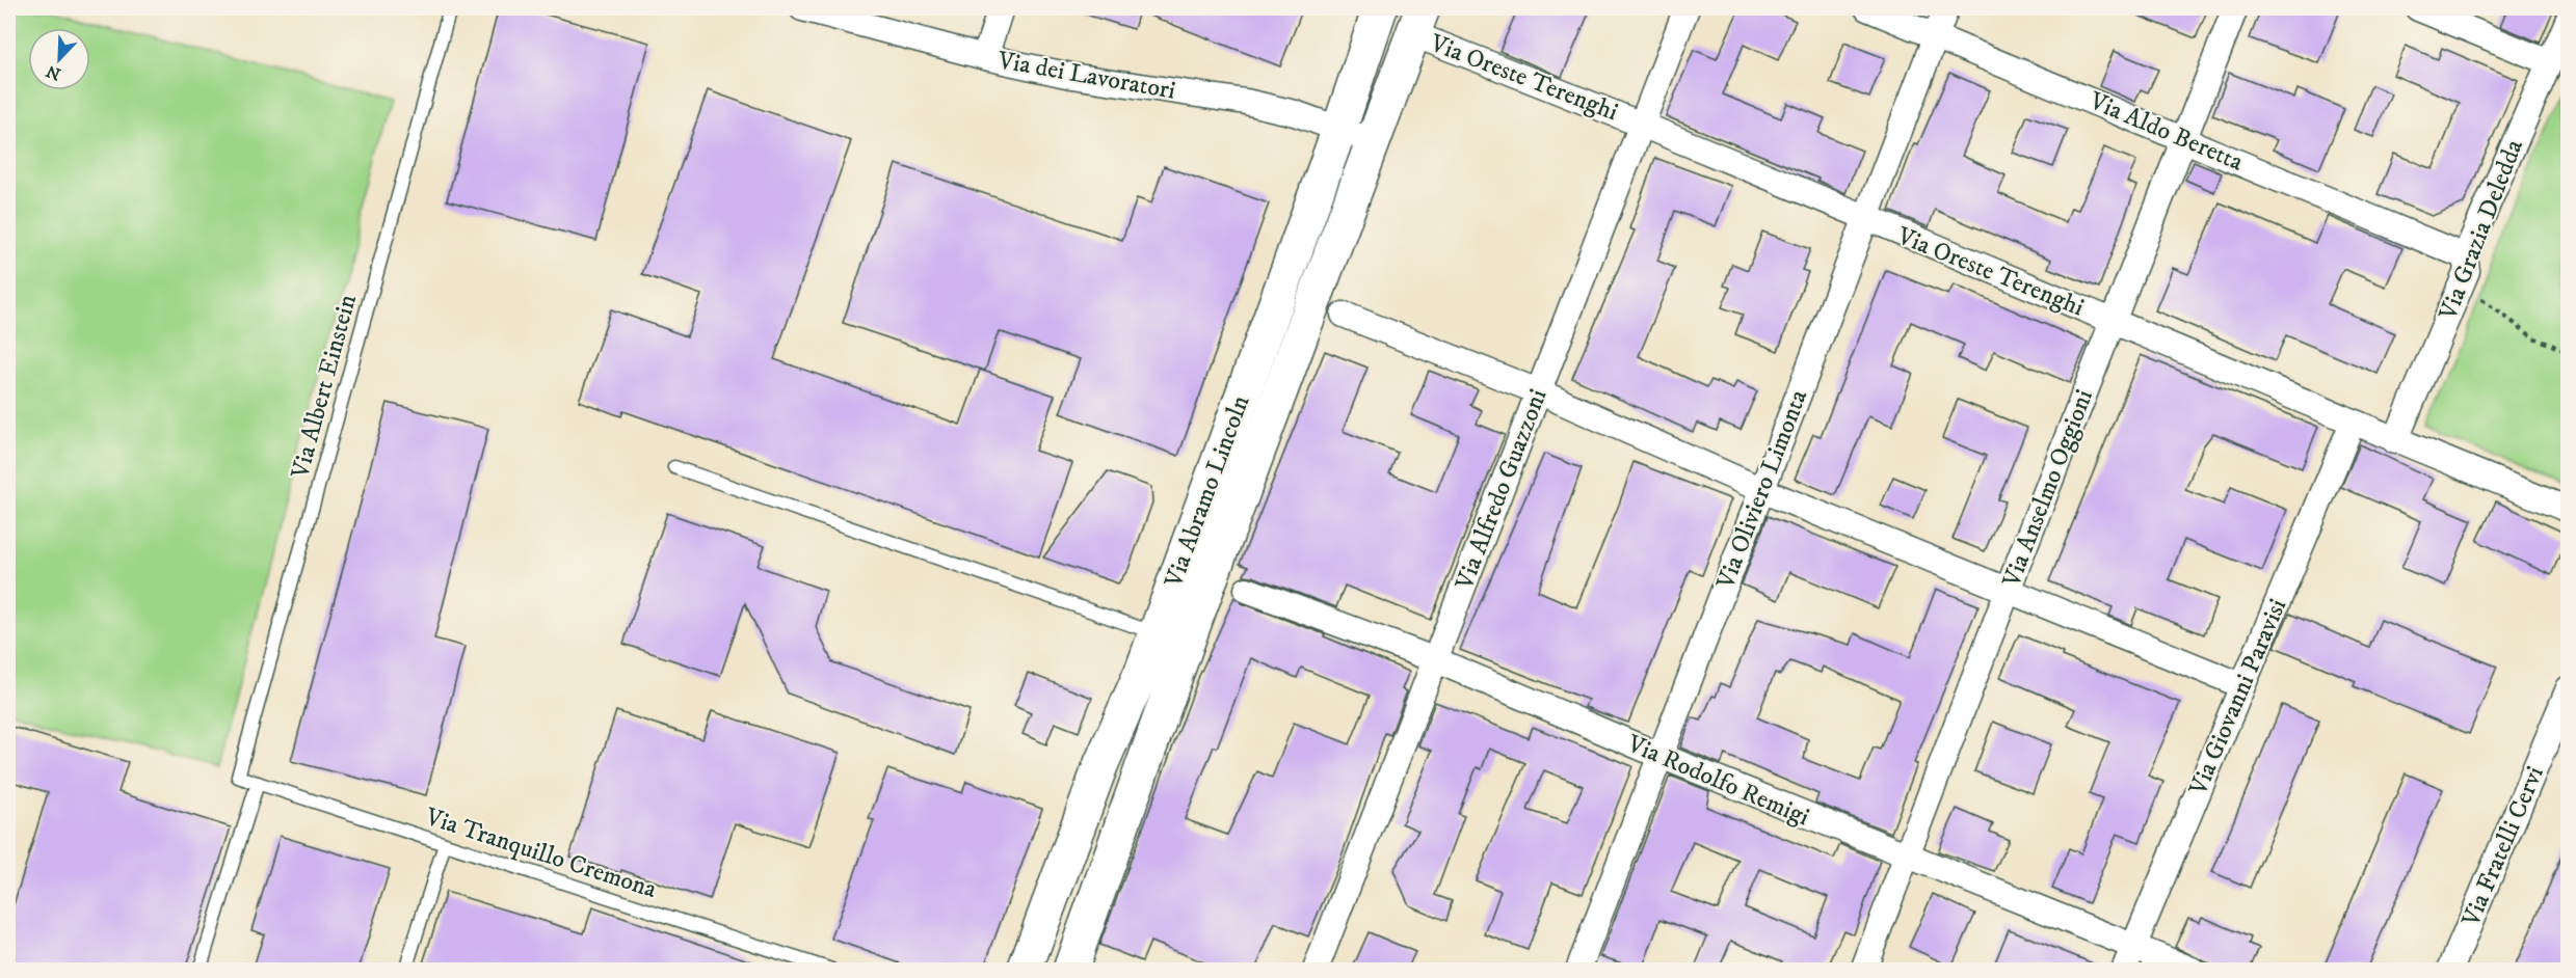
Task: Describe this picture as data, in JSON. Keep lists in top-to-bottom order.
{
  "streets": {
    "main road": ["Via Abramo Lincoln"],
    "street": [
      "Via dei Lavoratori",
      "Via Oreste Terenghi",
      "Via Aldo Beretta",
      "Via Grazia Deledda",
      "Via Anselmo Oggioni",
      "Via Alfredo Guazzoni",
      "Via Oliviero Limonta",
      "Via Giovanni Paravisi",
      "Via Rodolfo Remigi",
      "Via Fratelli Cervi"
    ],
    "lane": ["Via Albert Einstein", "Via Tranquillo Cremona"]
  },
  "crossings": [
    ["Via dei Lavoratori", "Via Abramo Lincoln"],
    ["Via Oreste Terenghi", "Via Grazia Deledda"],
    ["Via Oreste Terenghi", "Via Anselmo Oggioni"],
    ["Via Oreste Terenghi", "Via Alfredo Guazzoni"],
    ["Via Oreste Terenghi", "Via Oliviero Limonta"],
    ["Via Oreste Terenghi", "Via Abramo Lincoln"],
    ["Via Oreste Terenghi", "Via Giovanni Paravisi"],
    ["Via Aldo Beretta", "Via Grazia Deledda"],
    ["Via Aldo Beretta", "Via Anselmo Oggioni"],
    ["Via Aldo Beretta", "Via Oliviero Limonta"],
    ["Via Albert Einstein", "Via Tranquillo Cremona"],
    ["Via Anselmo Oggioni", "Via Rodolfo Remigi"],
    ["Via Alfredo Guazzoni", "Via Rodolfo Remigi"],
    ["Via Oliviero Limonta", "Via Rodolfo Remigi"],
    ["Via Giovanni Paravisi", "Via Rodolfo Remigi"]
  ],
  "north": "bottom left"
}
